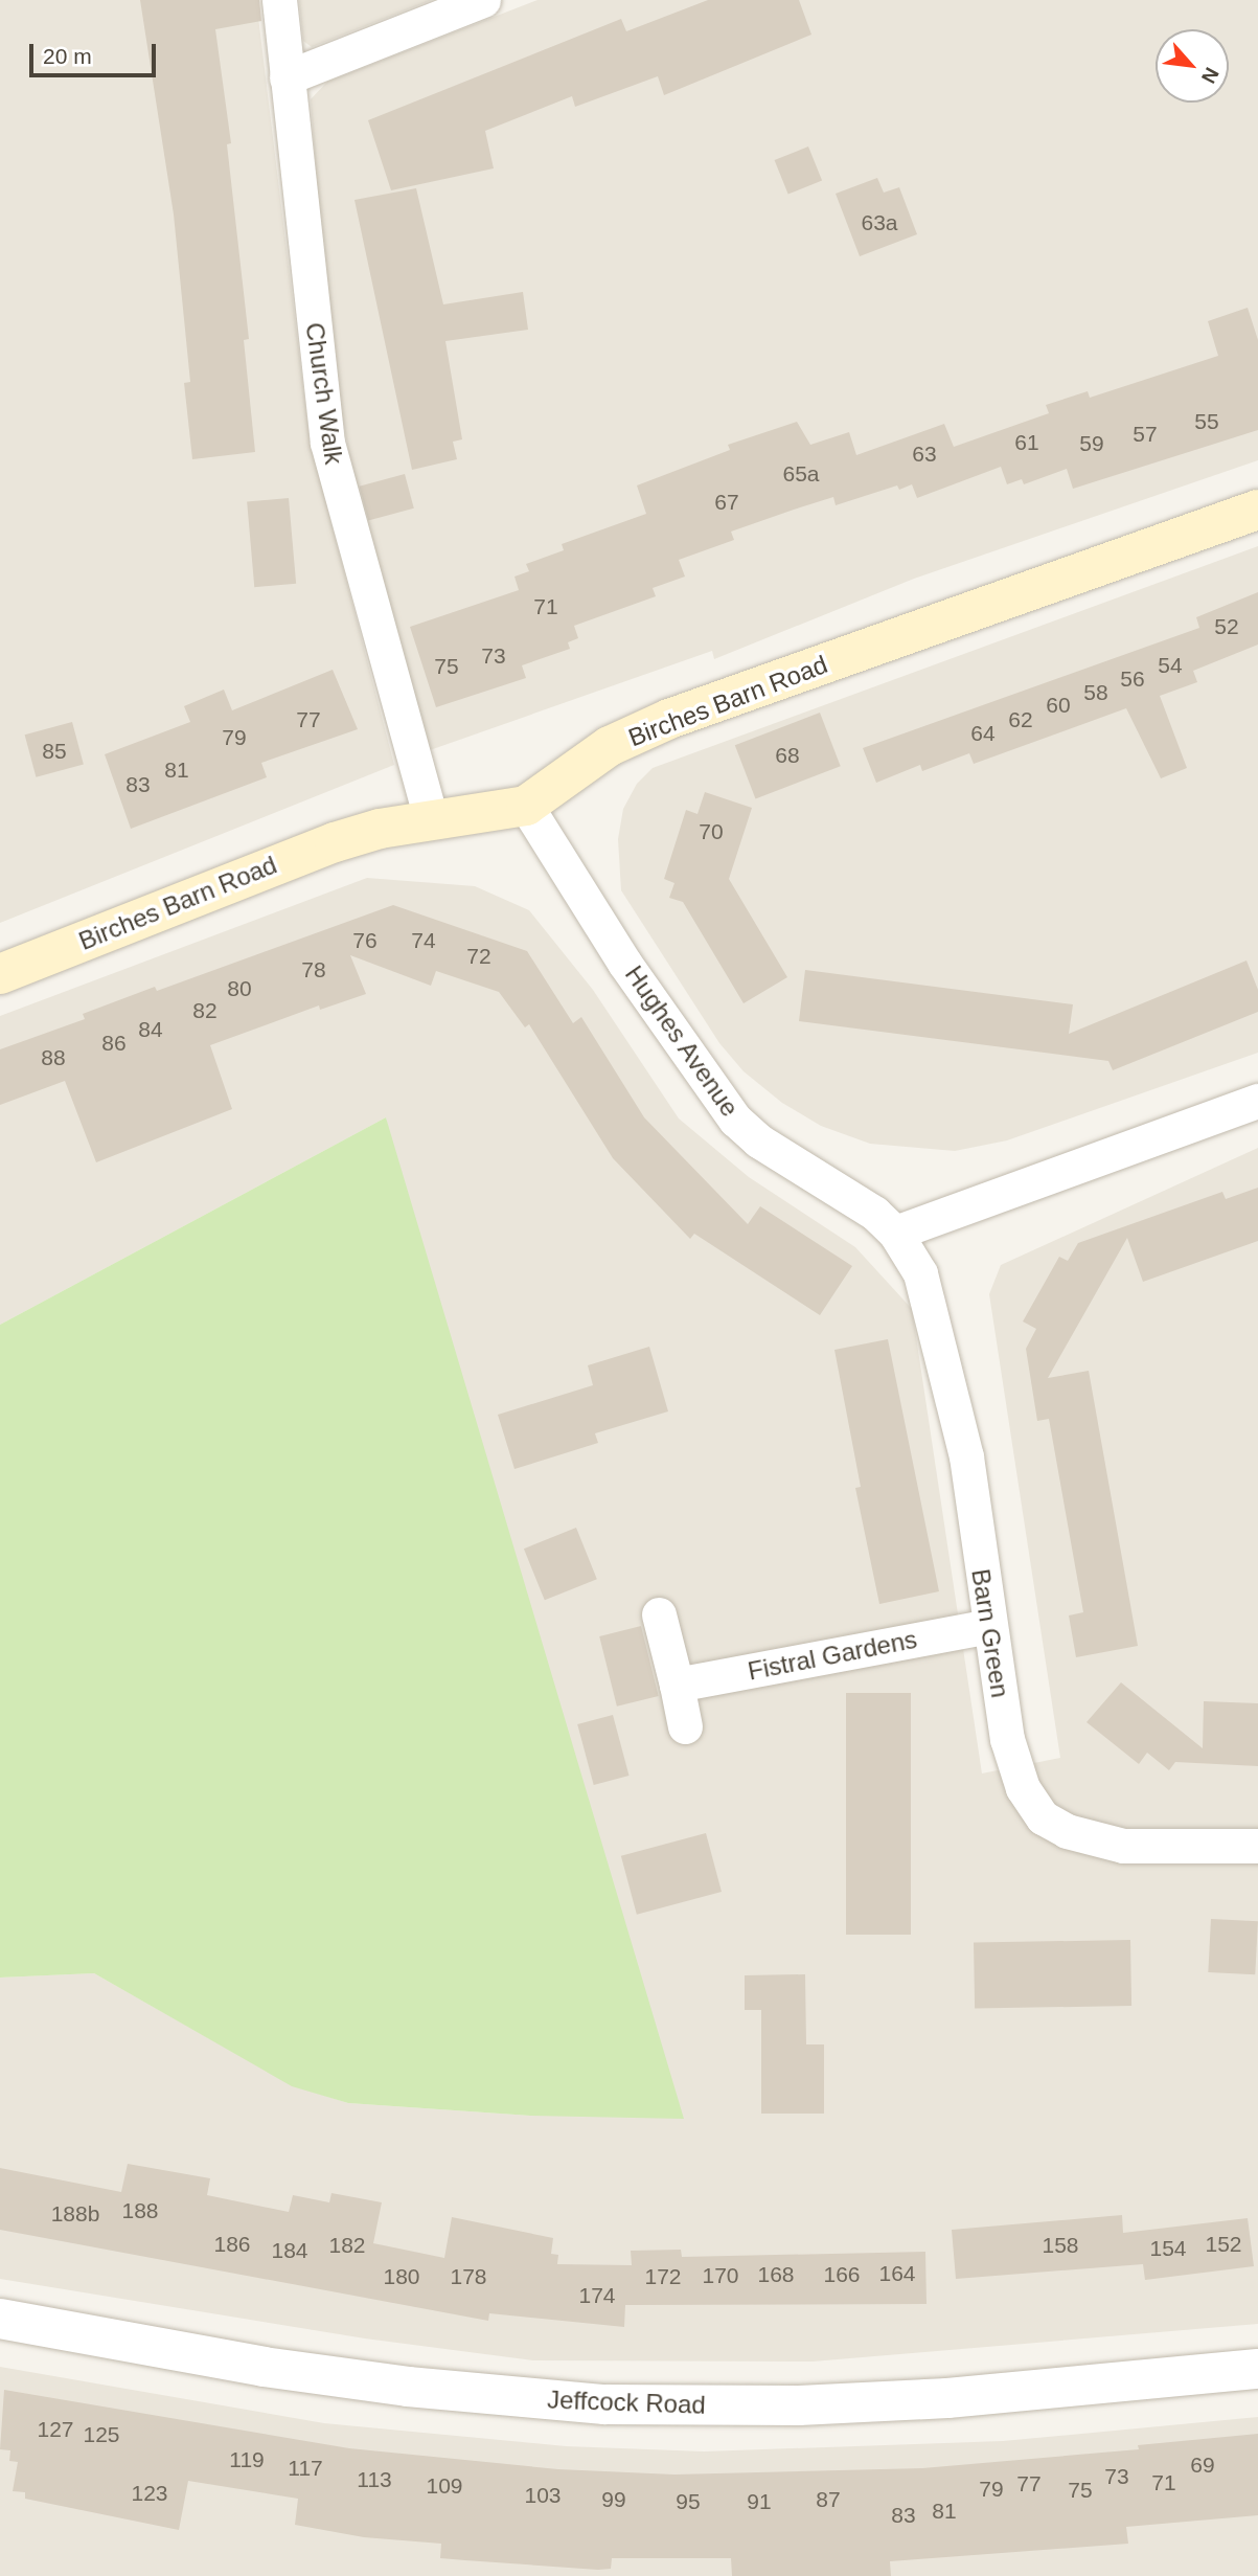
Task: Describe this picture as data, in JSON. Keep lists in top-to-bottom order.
{
  "streets": {
    "main road": ["Birches Barn Road"],
    "street": [
      "Church Walk",
      "Hughes Avenue",
      "Barn Green",
      "Fistral Gardens",
      "Jeffcock Road"
    ]
  },
  "crossings": [
    ["Church Walk", "Birches Barn Road"],
    ["Birches Barn Road", "Hughes Avenue"],
    ["Hughes Avenue", "Barn Green"],
    ["Barn Green", "Fistral Gardens"]
  ],
  "house_numbers": [
    "63a",
    "55",
    "57",
    "61",
    "59",
    "63",
    "65a",
    "67",
    "71",
    "52",
    "73",
    "54",
    "75",
    "56",
    "58",
    "60",
    "77",
    "62",
    "64",
    "79",
    "85",
    "68",
    "81",
    "83",
    "70",
    "76",
    "74",
    "72",
    "78",
    "80",
    "82",
    "84",
    "86",
    "88",
    "188",
    "188b",
    "186",
    "152",
    "182",
    "158",
    "154",
    "184",
    "164",
    "168",
    "166",
    "170",
    "180",
    "178",
    "172",
    "174",
    "127",
    "125",
    "119",
    "69",
    "117",
    "73",
    "113",
    "71",
    "77",
    "109",
    "79",
    "75",
    "123",
    "103",
    "99",
    "87",
    "95",
    "91",
    "81",
    "83"
  ],
  "scale_bar": "20 m",
  "north": "bottom right"
}
